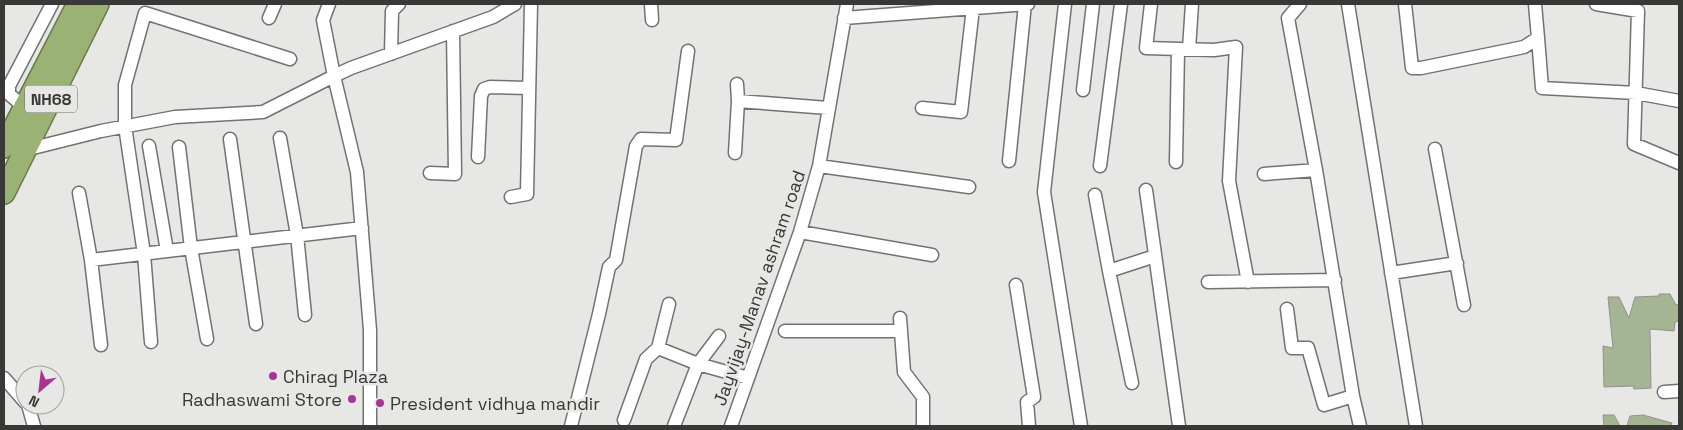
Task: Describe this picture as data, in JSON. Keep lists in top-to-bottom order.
{
  "streets": {
    "highway": ["NH68"],
    "street": ["Jayvijay-Manav ashram road"]
  },
  "places": ["Chirag Plaza", "Radhaswami Store", "President vidhya mandir"],
  "north": "bottom left"
}
